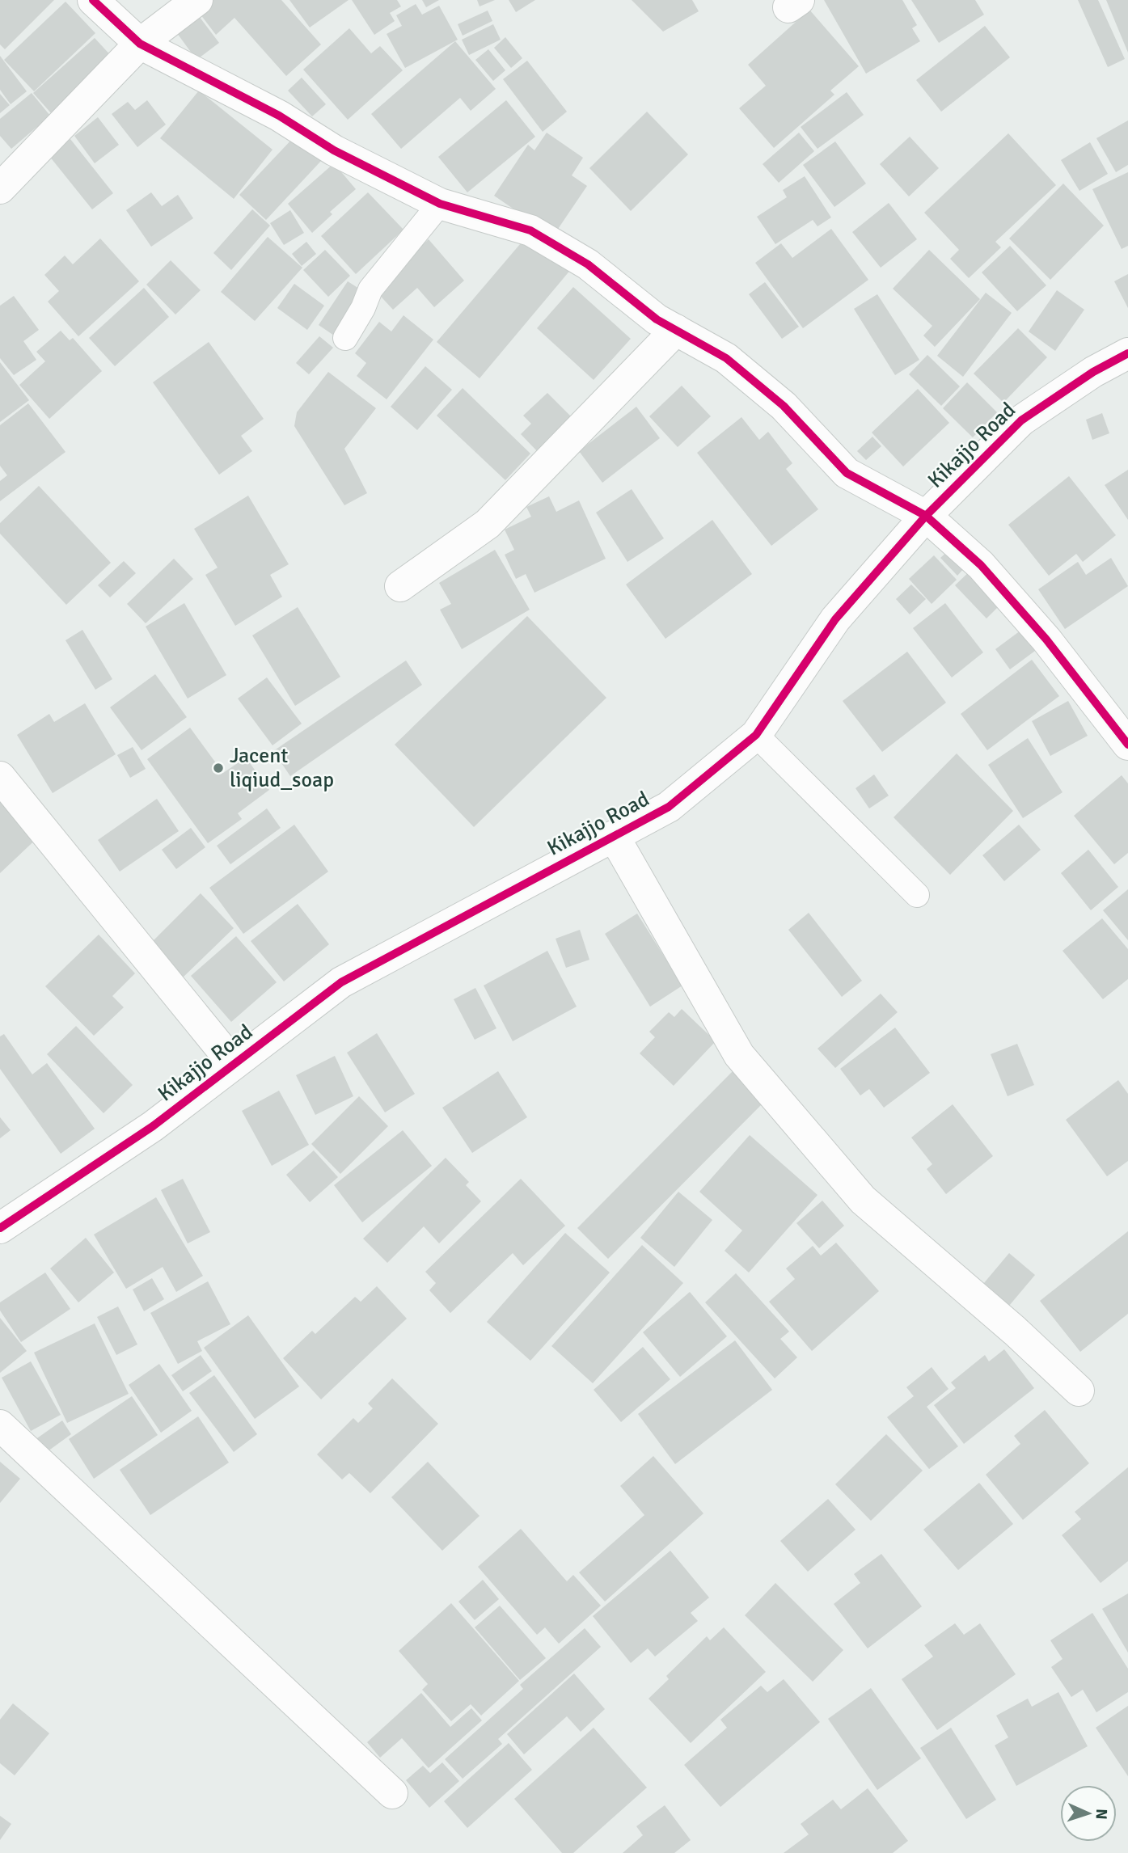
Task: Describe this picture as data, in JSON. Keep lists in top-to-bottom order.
{
  "streets": {
    "street": ["Kikajjo Road"]
  },
  "places": ["Jacent liqiud_soap"],
  "north": "right"
}
